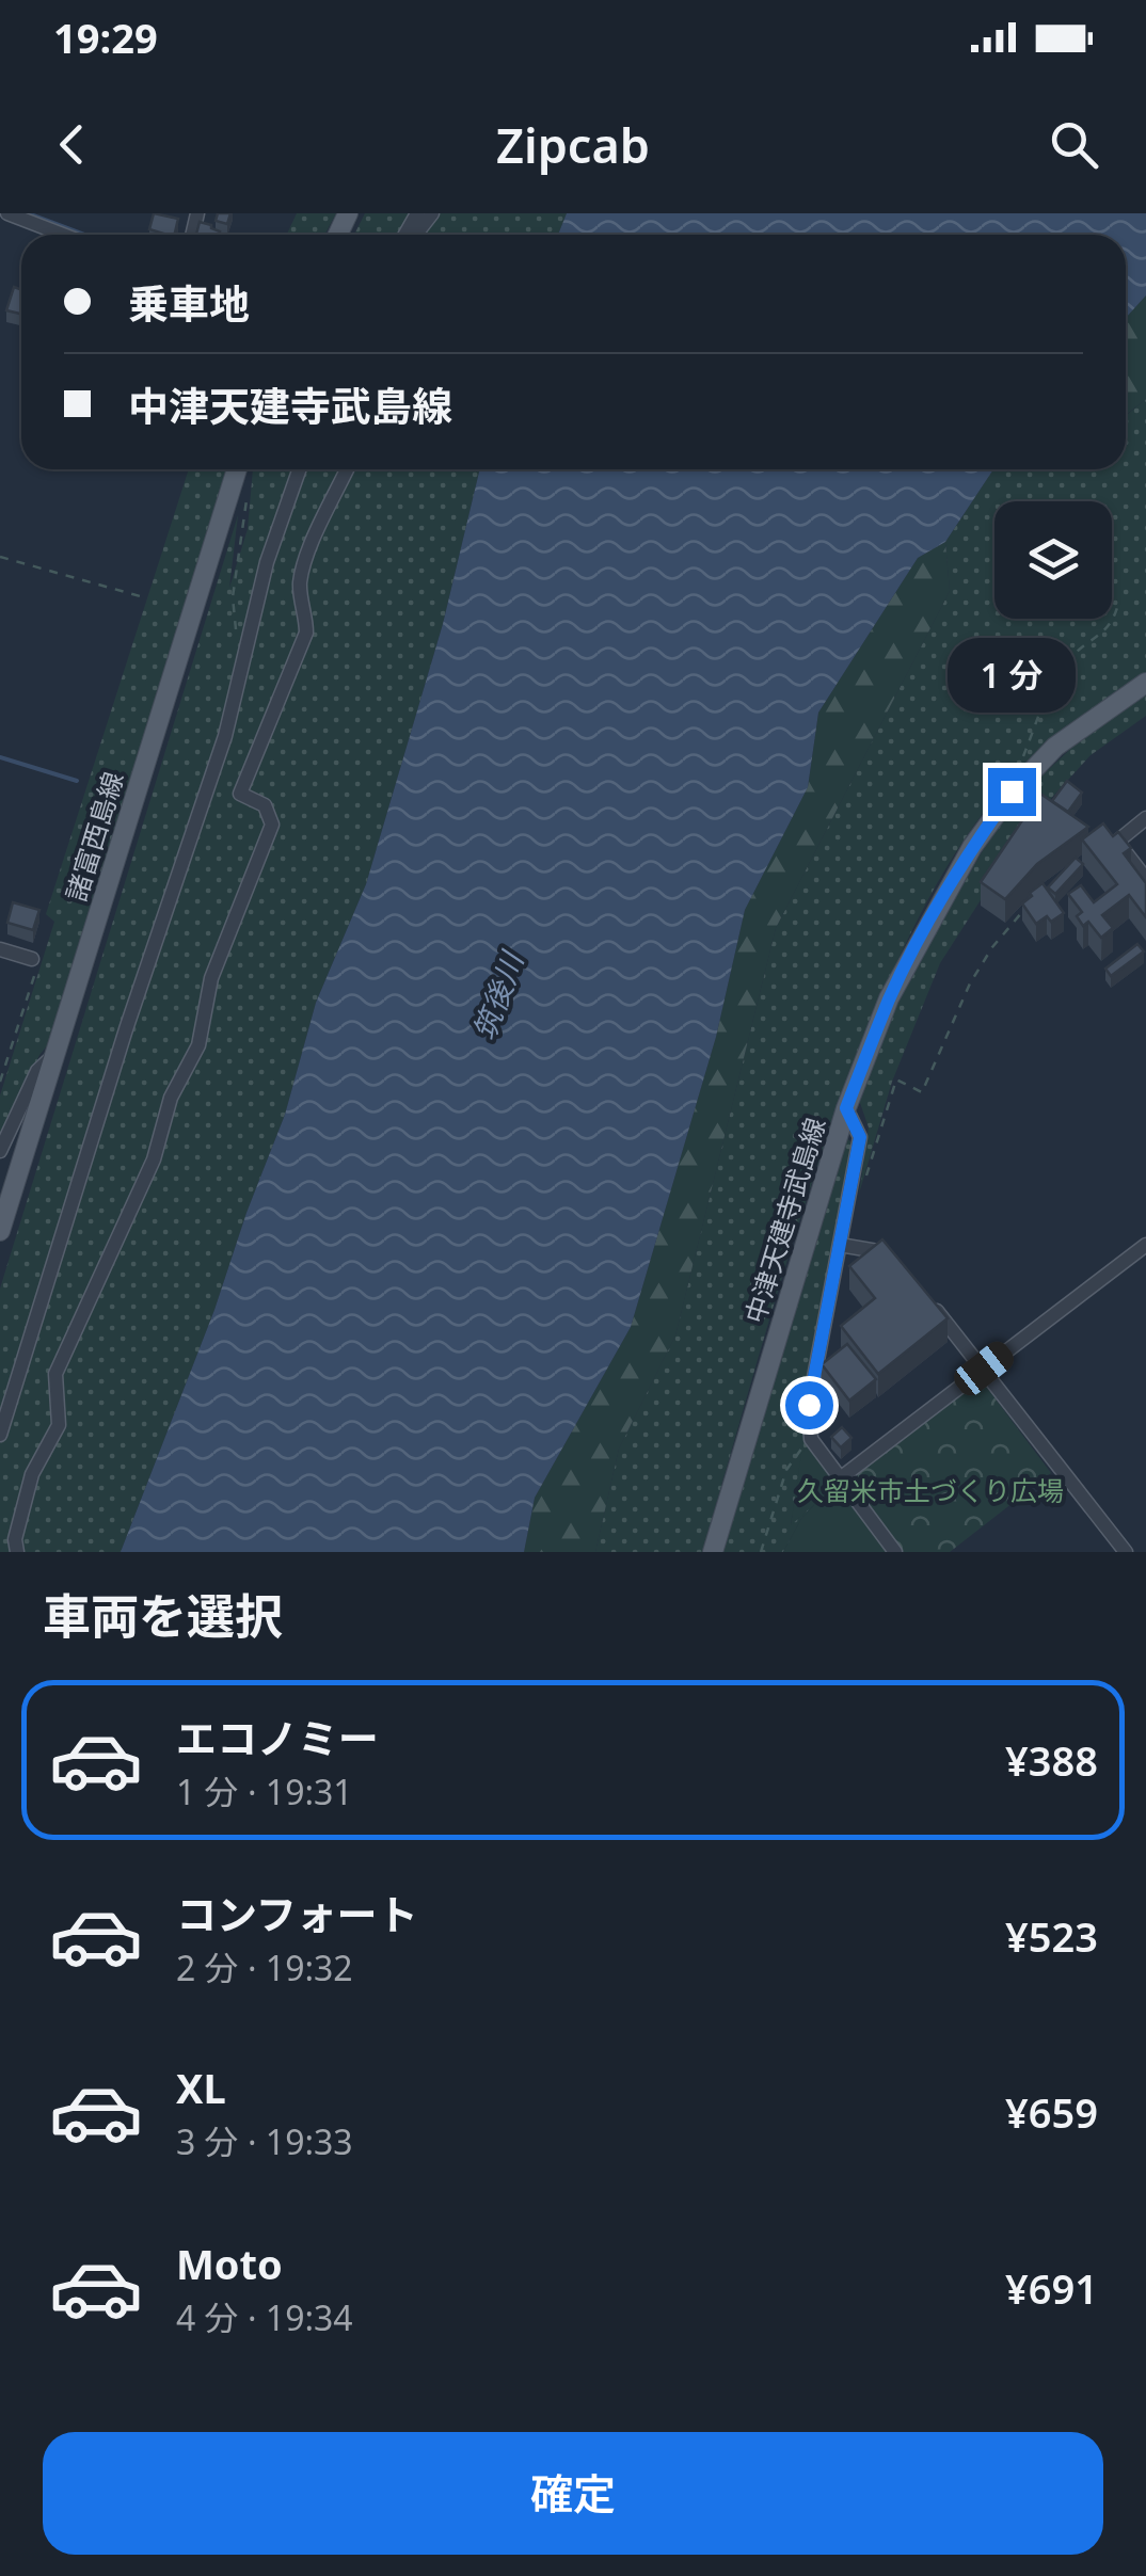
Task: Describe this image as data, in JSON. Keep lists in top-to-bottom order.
{
  "streets": {
    "main road": ["諸富西島線", "中津天建寺武島線"]
  },
  "water": ["筑後川"],
  "parks": ["久留米市土づくり広場"],
  "page": {
    "status": "19:29",
    "header": "Zipcab",
    "banner": ["乗車地", "中津天建寺武島線"],
    "bubble": "1 分",
    "heading": "車両を選択",
    "list": [
      {
        "name": "エコノミー",
        "note": "1 分 · 19:31",
        "value": "¥388"
      },
      {
        "name": "コンフォート",
        "note": "2 分 · 19:32",
        "value": "¥523"
      },
      {
        "name": "XL",
        "note": "3 分 · 19:33",
        "value": "¥659"
      },
      {
        "name": "Moto",
        "note": "4 分 · 19:34",
        "value": "¥691"
      }
    ],
    "buttons": "確定"
  }
}
